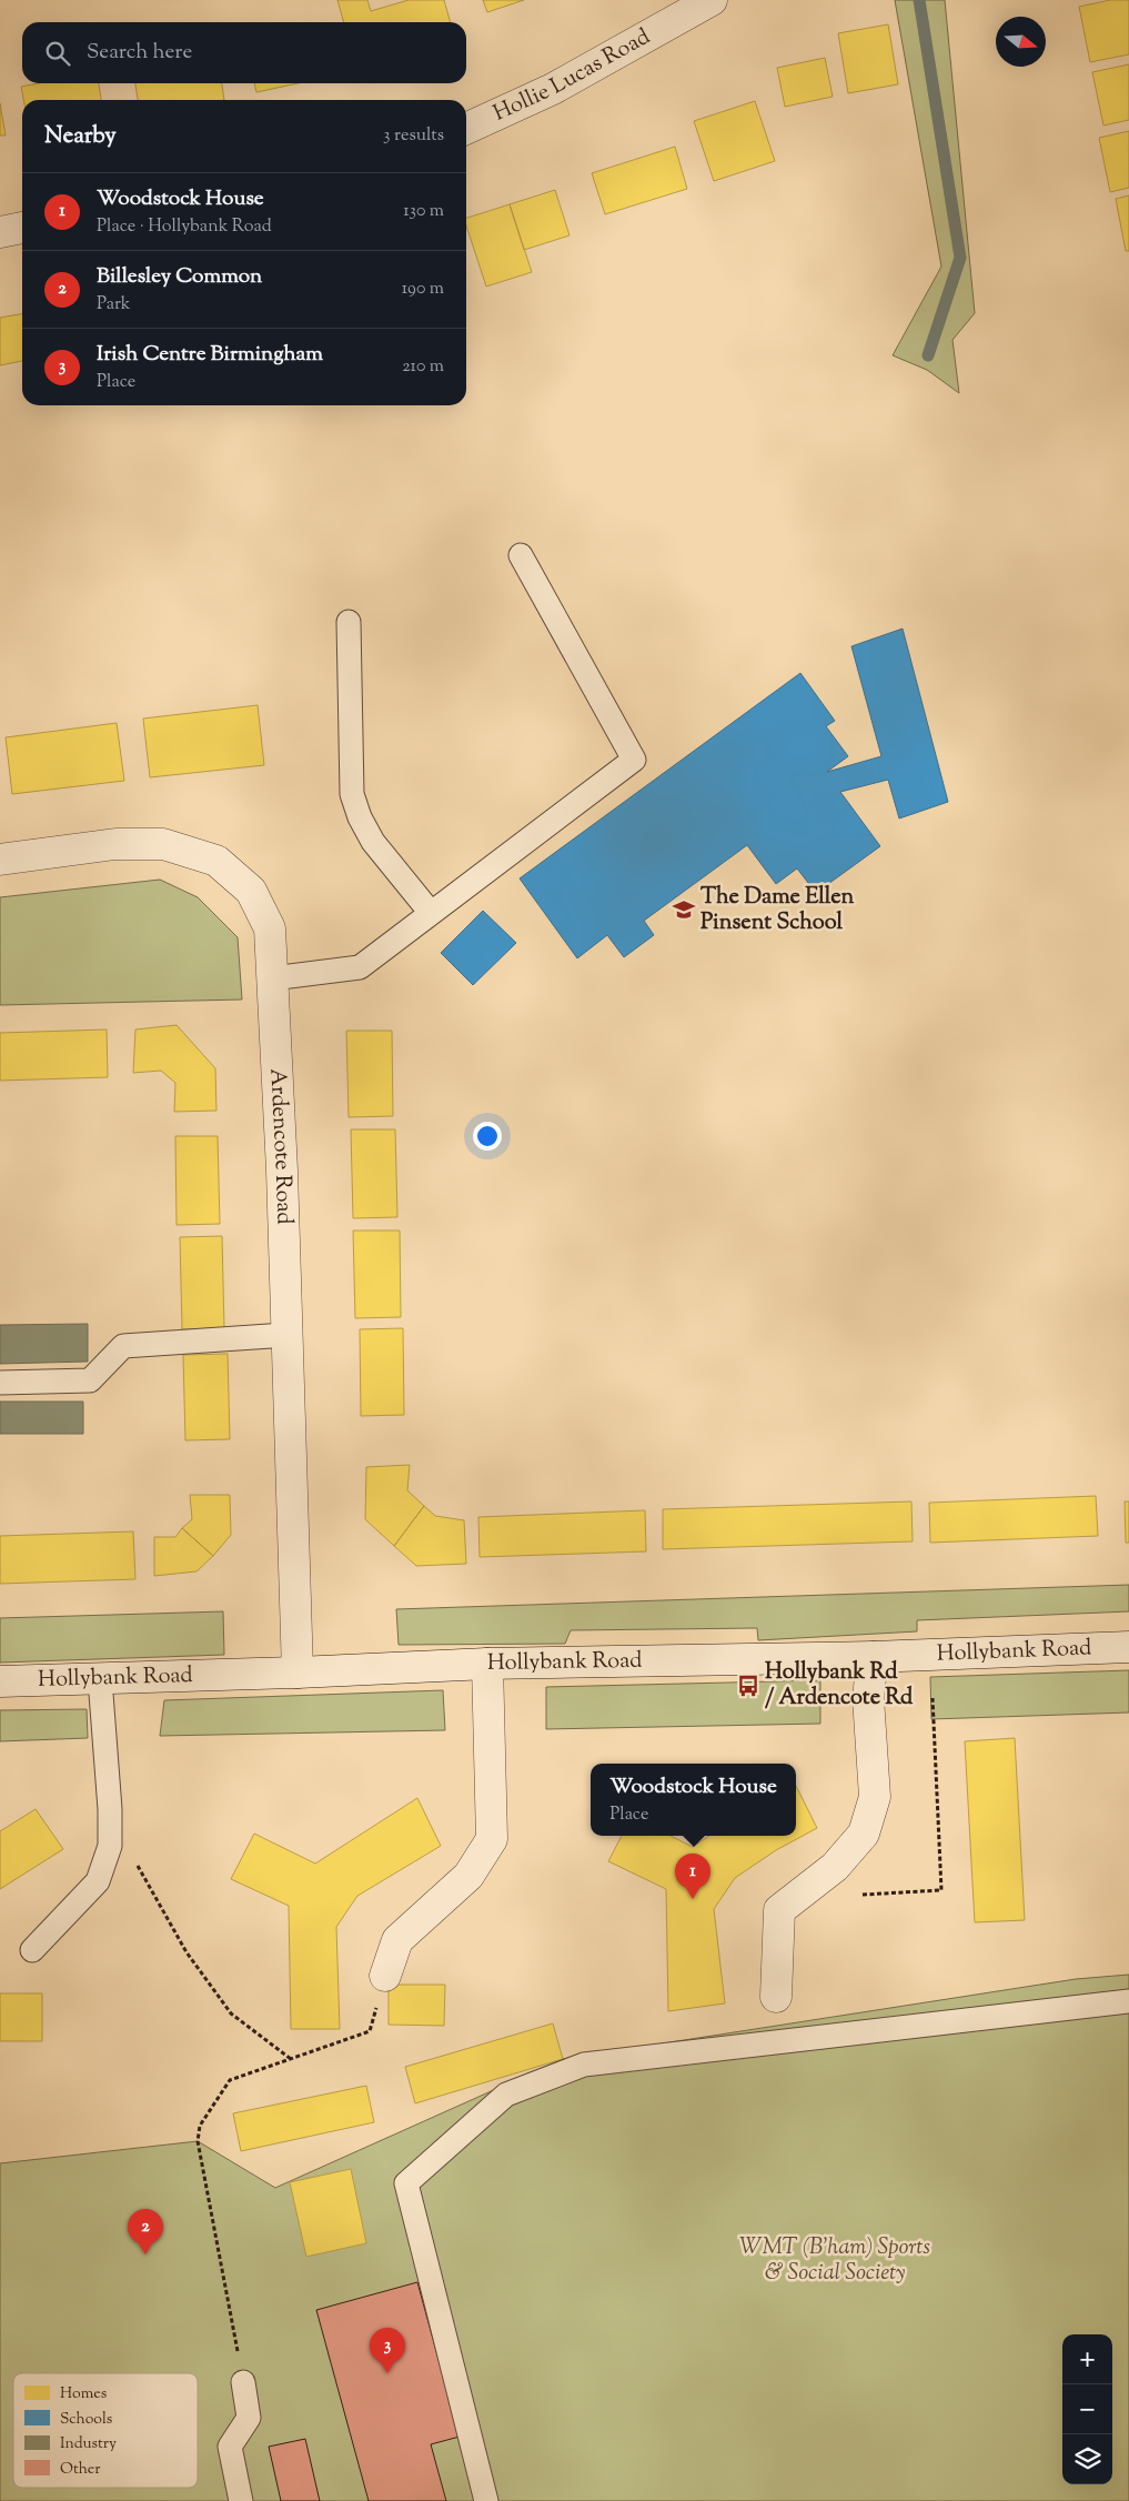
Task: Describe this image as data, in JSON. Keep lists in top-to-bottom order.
{
  "streets": {
    "street": ["Hollie Lucas Road", "Ardencote Road", "Hollybank Road"]
  },
  "crossings": [
    ["Ardencote Road", "Hollybank Road"]
  ],
  "parks": ["WMT (B'ham) Sports & Social Society"],
  "places": {
    "school or university": ["The Dame Ellen Pinsent School"],
    "bus stop": ["Hollybank Rd / Ardencote Rd"]
  },
  "legend": [
    "Homes",
    "Schools",
    "Industry",
    "Other"
  ],
  "north": "right",
  "page": {
    "search": "Search here",
    "heading": ["Nearby", "3 results"],
    "list": [
      {
        "mark": "1",
        "name": "Woodstock House",
        "note": "Place · Hollybank Road",
        "value": "130 m"
      },
      {
        "mark": "2",
        "name": "Billesley Common",
        "note": "Park",
        "value": "190 m"
      },
      {
        "mark": "3",
        "name": "Irish Centre Birmingham",
        "note": "Place",
        "value": "210 m"
      }
    ],
    "popup": ["Woodstock House", "Place"],
    "pins": ["1", "2", "3"],
    "map_buttons": ["+", "−"]
  }
}
